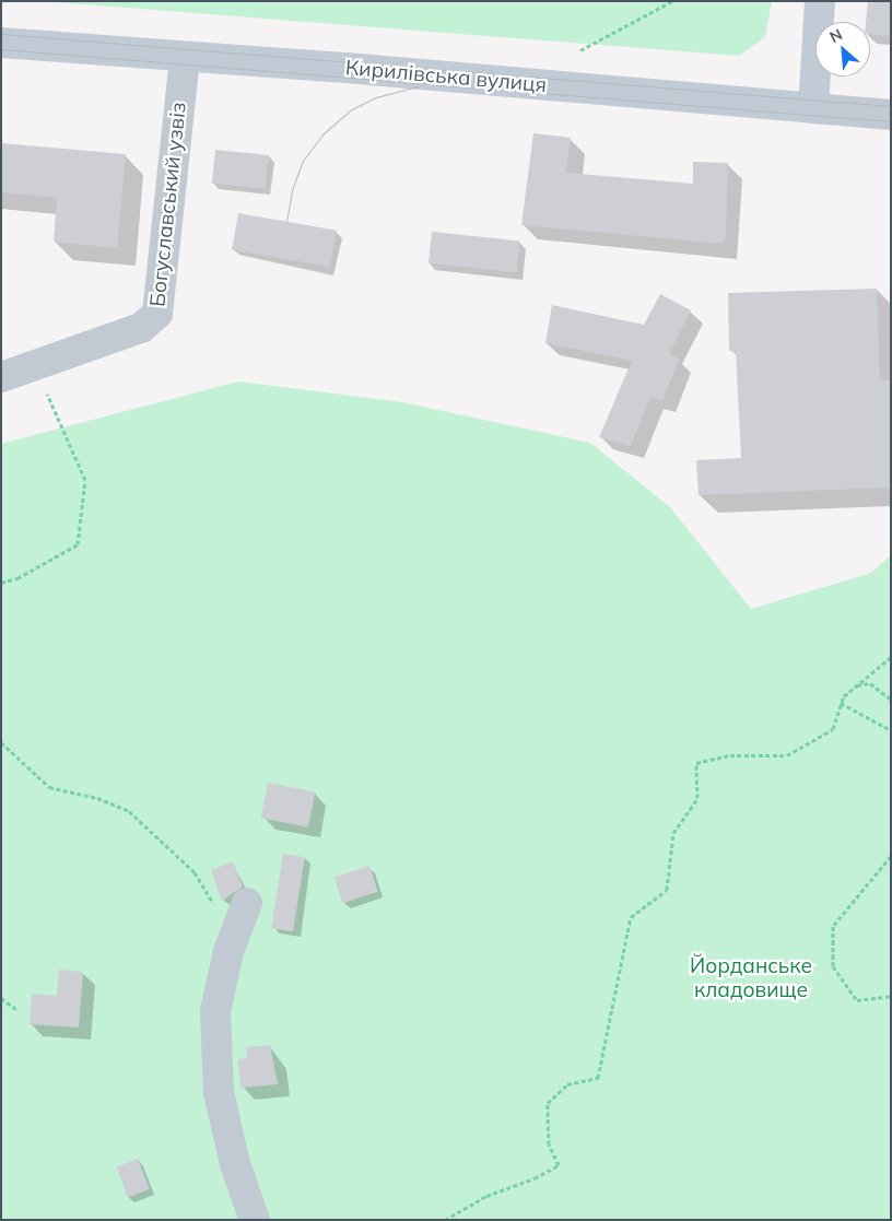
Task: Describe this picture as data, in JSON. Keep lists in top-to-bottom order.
{
  "streets": {
    "main road": ["Кирилівська вулиця"],
    "street": ["Богуславський узвіз"]
  },
  "crossings": [
    ["Кирилівська вулиця", "Богуславський узвіз"]
  ],
  "parks": ["Йорданське кладовище"],
  "north": "top left"
}
